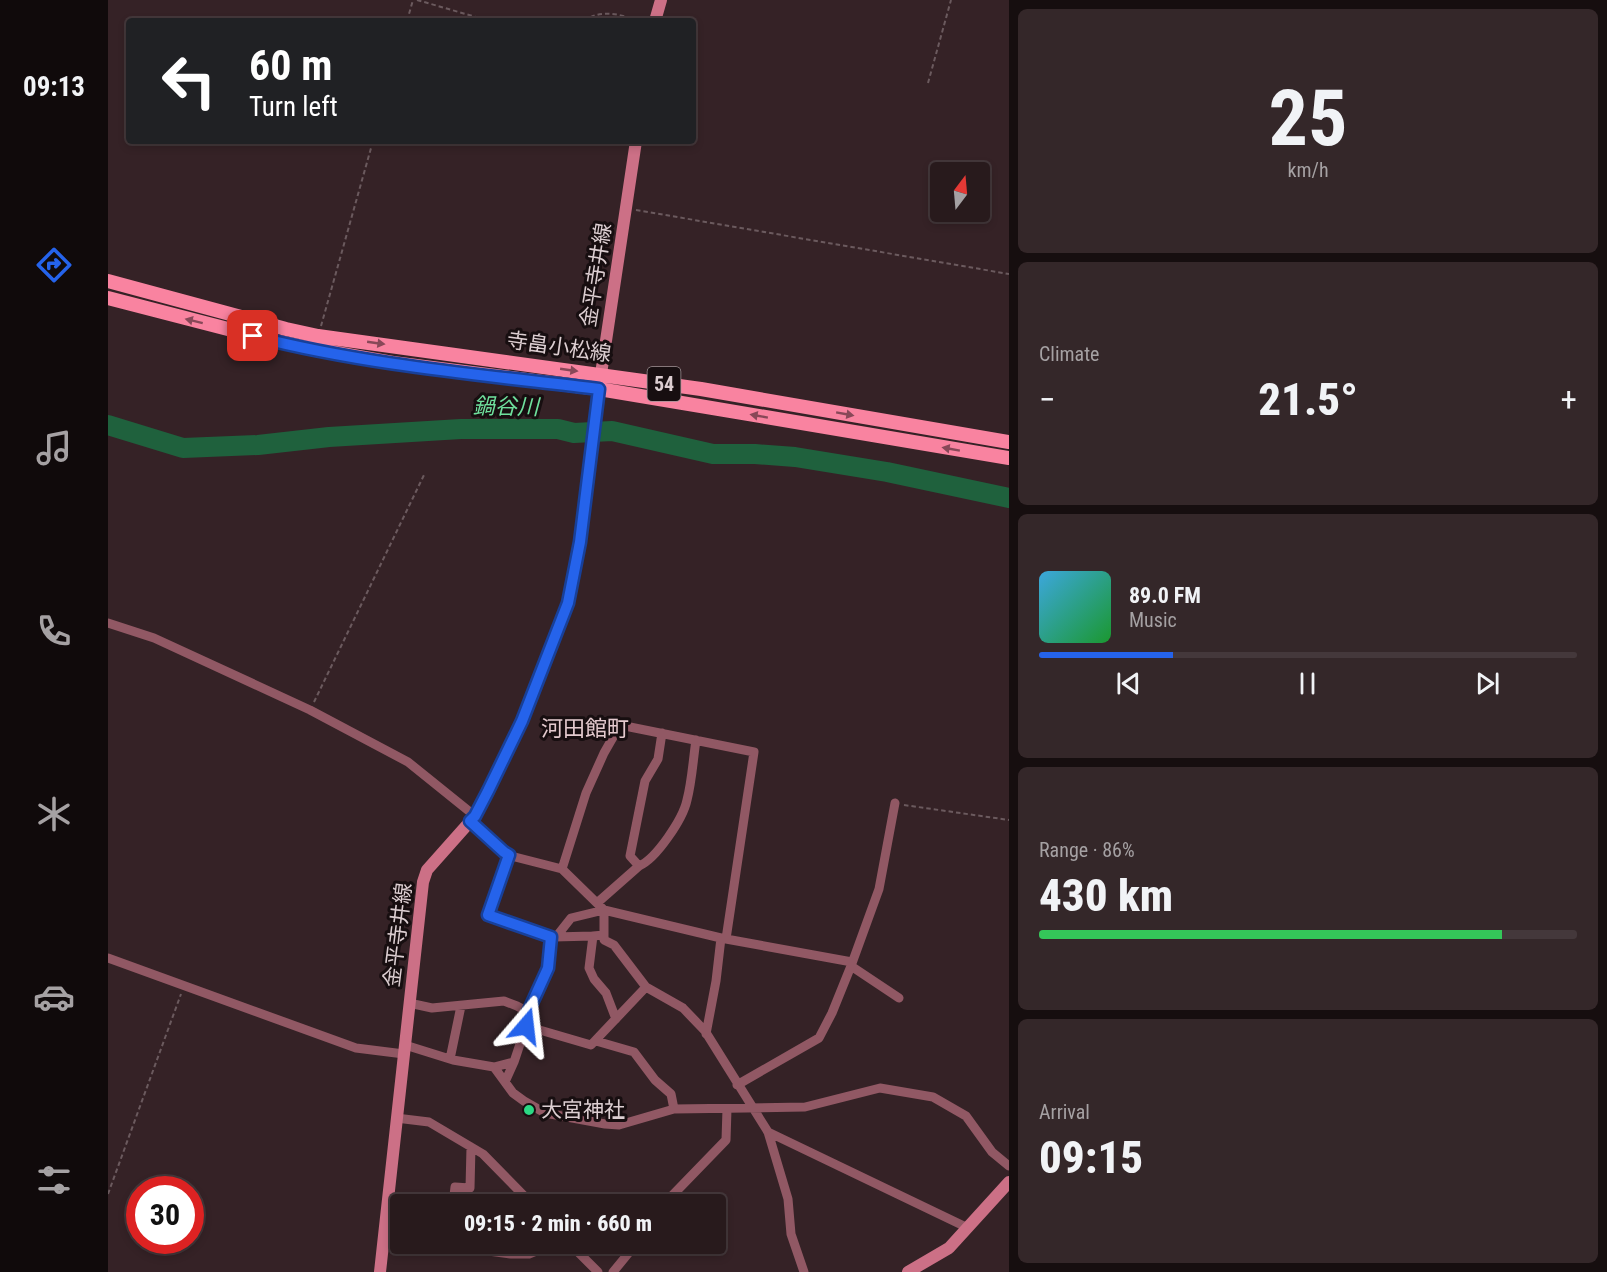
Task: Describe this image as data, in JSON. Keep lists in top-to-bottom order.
{
  "streets": {
    "main road": ["金平寺井線", "寺畠小松線", "54"]
  },
  "crossings": [
    ["金平寺井線", "寺畠小松線"]
  ],
  "districts": ["河田館町"],
  "water": ["鍋谷川"],
  "places": ["大宮神社"],
  "north": "top",
  "page": {
    "tabs": "09:13",
    "tile": [
      ["25", "km/h"],
      "Climate",
      ["Range · 86%", "430 km"],
      ["Arrival", "09:15"]
    ],
    "turn": ["60 m", "Turn left"],
    "heat": ["−", "21.5°", "+"],
    "song": ["89.0 FM", "Music"],
    "limit": "30",
    "trip": "09:15 · 2 min · 660 m"
  }
}
